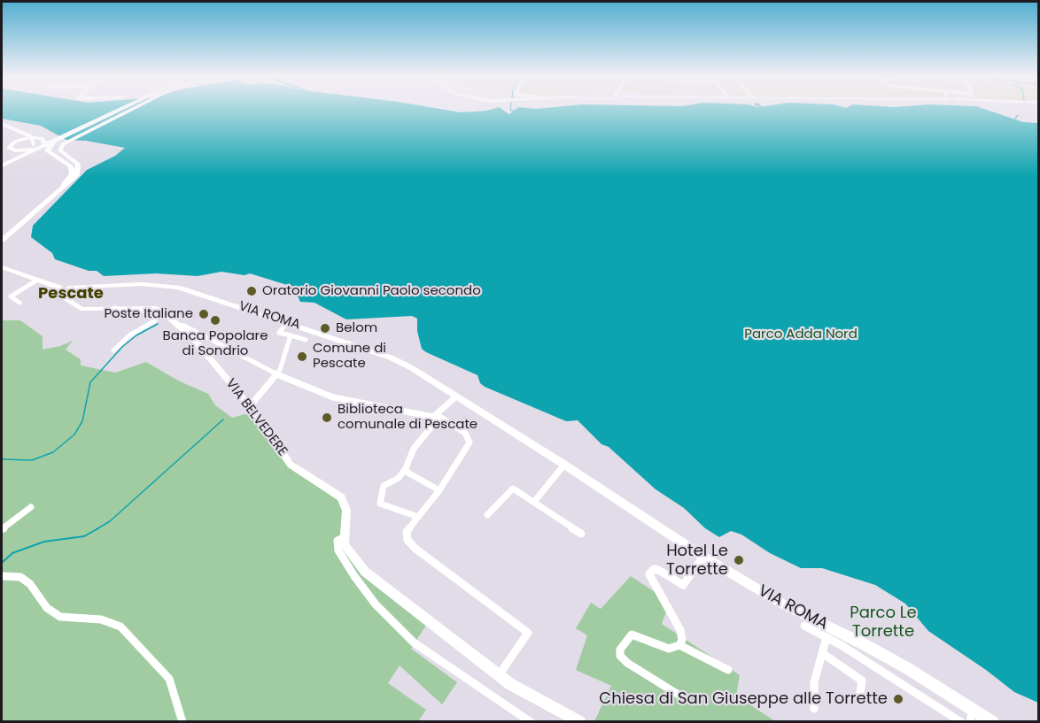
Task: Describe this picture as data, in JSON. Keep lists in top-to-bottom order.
{
  "streets": {
    "main road": ["VIA ROMA", "VIA BELVEDERE"]
  },
  "crossings": [
    ["VIA ROMA", "VIA BELVEDERE"]
  ],
  "districts": ["Pescate"],
  "parks": ["Parco Adda Nord", "Parco Le Torrette"],
  "places": [
    "Oratorio Giovanni Paolo secondo",
    "Poste Italiane",
    "Banca Popolare di Sondrio",
    "Belom",
    "Comune di Pescate",
    "Biblioteca comunale di Pescate",
    "Hotel Le Torrette",
    "Chiesa di San Giuseppe alle Torrette"
  ]
}
